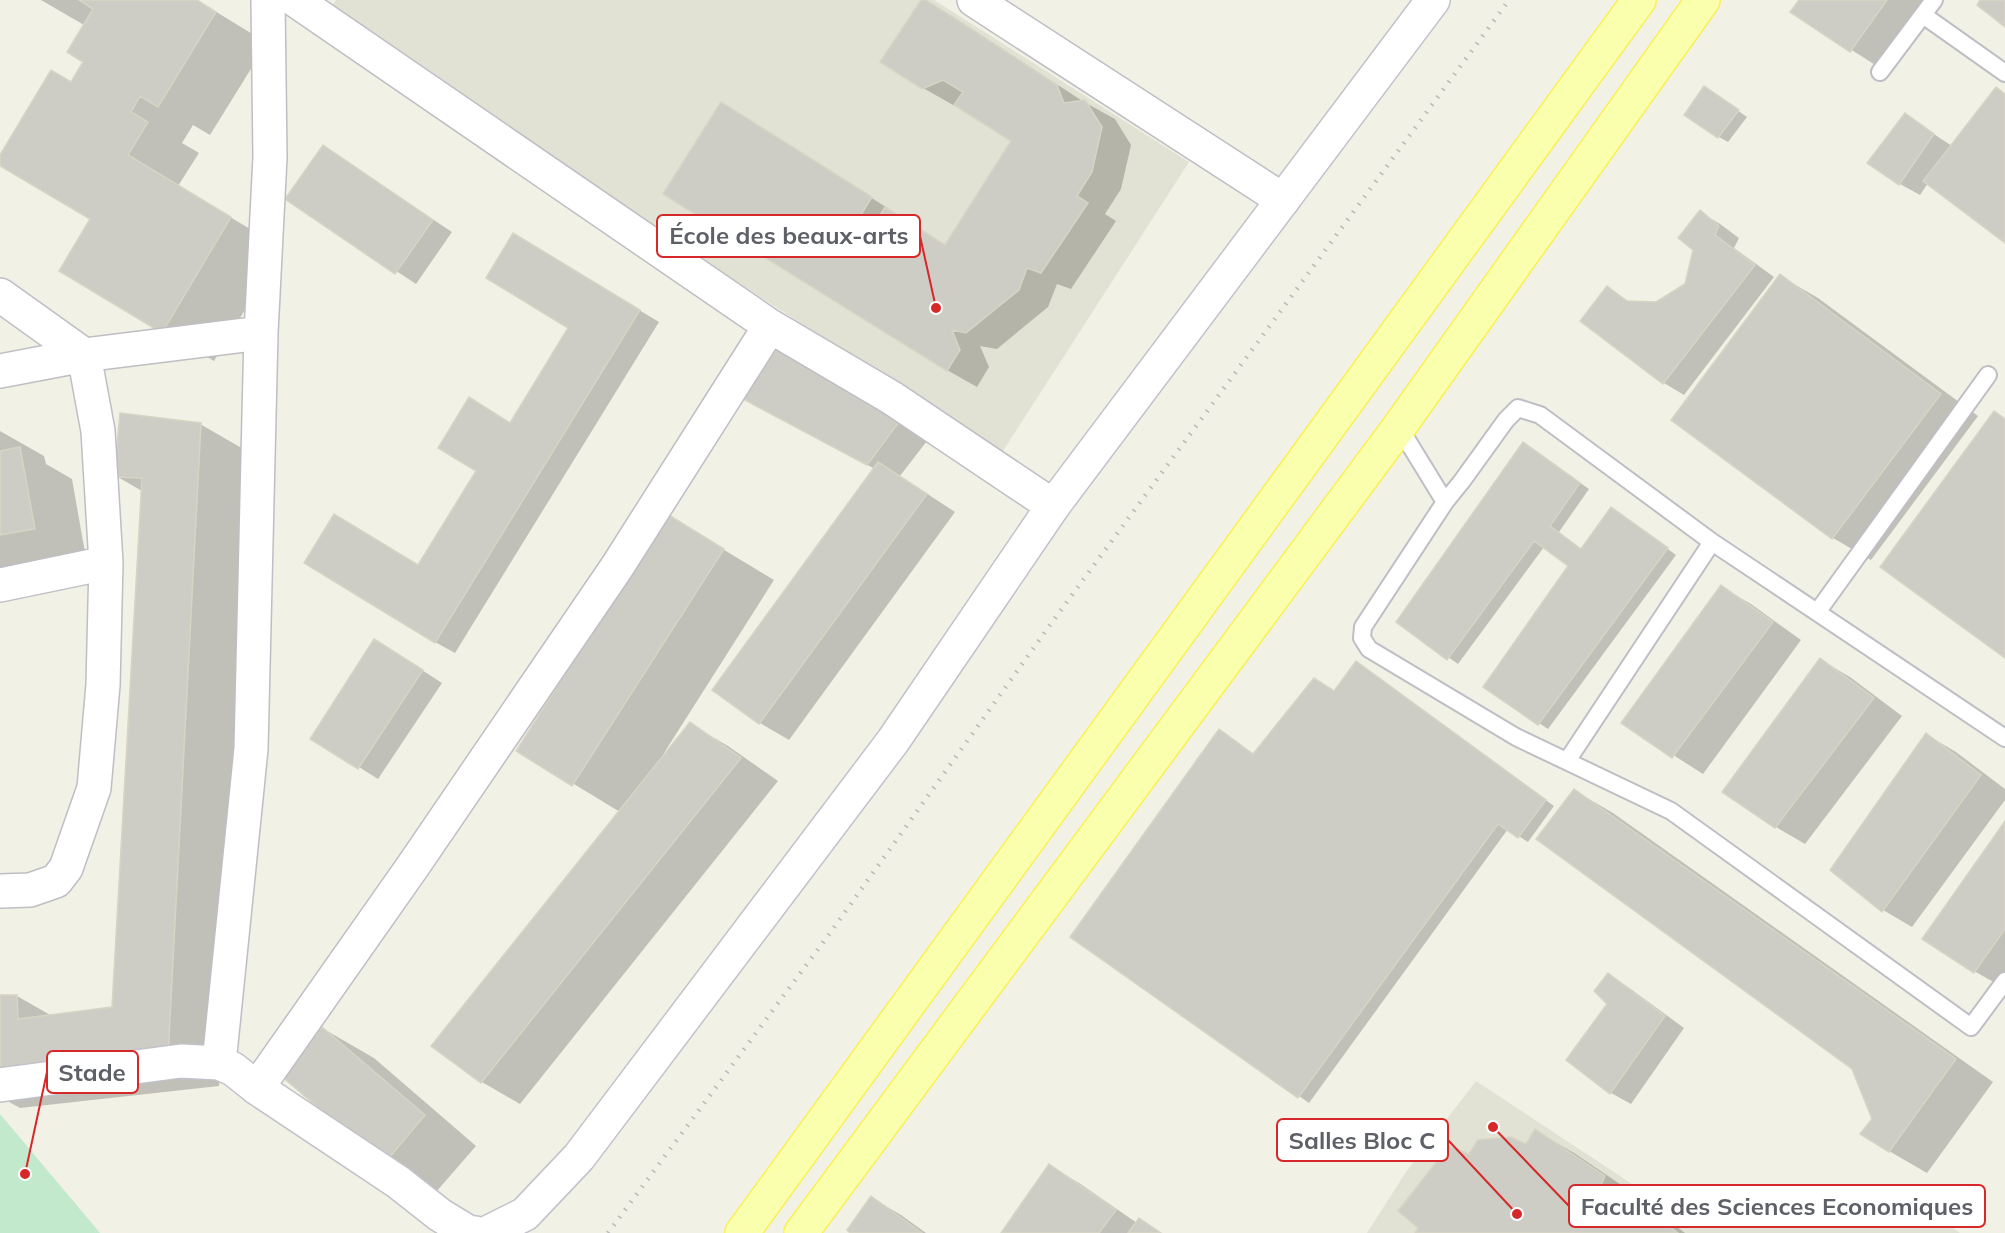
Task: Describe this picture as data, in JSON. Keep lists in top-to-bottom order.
{
  "places": [
    "École des beaux-arts",
    "Faculté des Sciences Economiques",
    "Stade",
    "Salles Bloc C"
  ]
}
